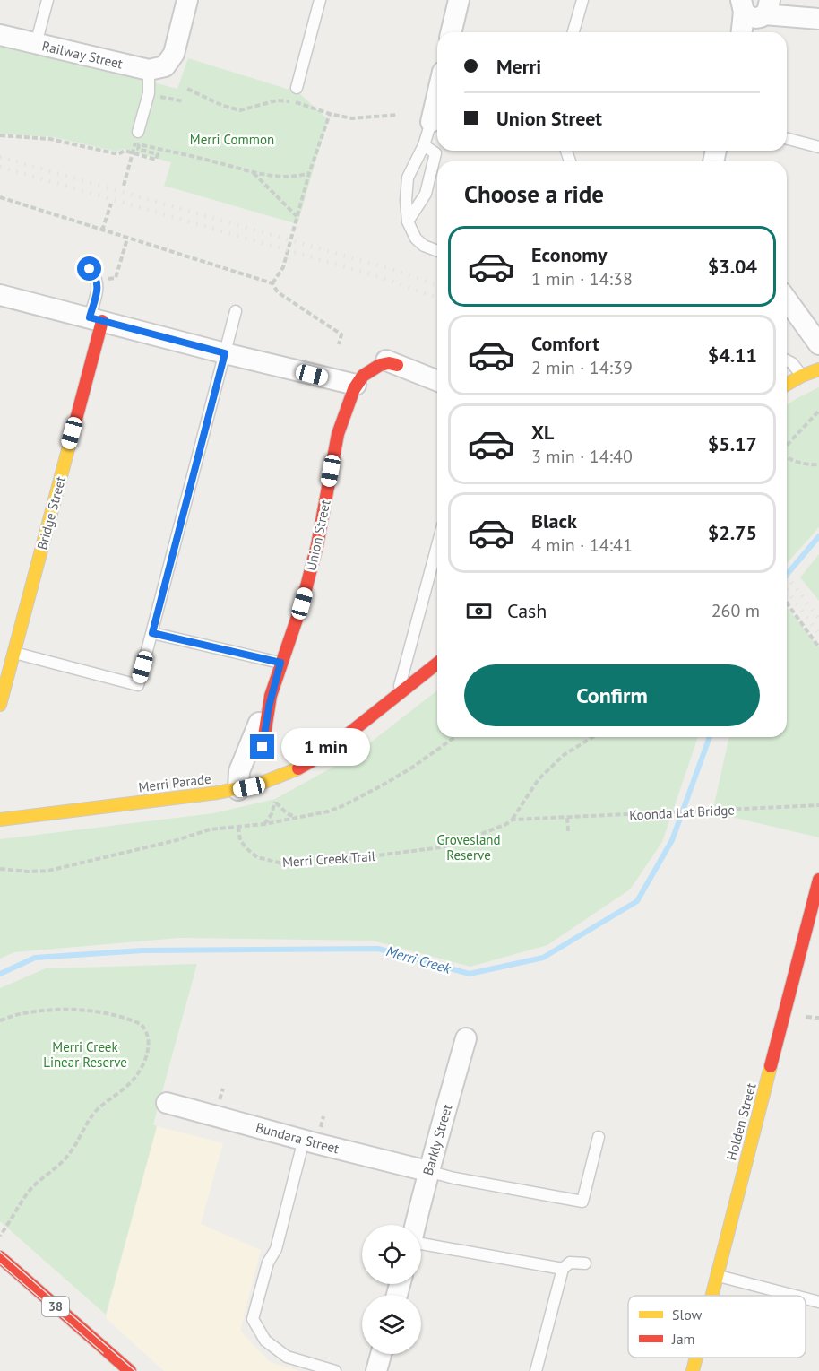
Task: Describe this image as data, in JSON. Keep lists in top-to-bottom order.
{
  "streets": {
    "main road": [
      "Bridge Street",
      "Union Street",
      "Merri Parade",
      "Holden Street",
      "38"
    ],
    "street": ["Railway Street", "Bundara Street", "Barkly Street"],
    "path": ["Koonda Lat Bridge", "Merri Creek Trail"]
  },
  "crossings": [
    ["Union Street", "Merri Parade"],
    ["Koonda Lat Bridge", "Merri Creek Trail"],
    ["Bundara Street", "Barkly Street"]
  ],
  "water": ["Merri Creek"],
  "parks": ["Merri Common", "Grovesland Reserve", "Merri Creek Linear Reserve"],
  "legend": ["Slow", "Jam"],
  "page": {
    "banner": ["Merri", "Union Street"],
    "heading": "Choose a ride",
    "list": [
      {
        "name": "Economy",
        "note": "1 min · 14:38",
        "value": "$3.04"
      },
      {
        "name": "Comfort",
        "note": "2 min · 14:39",
        "value": "$4.11"
      },
      {
        "name": "XL",
        "note": "3 min · 14:40",
        "value": "$5.17"
      },
      {
        "name": "Black",
        "note": "4 min · 14:41",
        "value": "$2.75"
      }
    ],
    "pay": ["Cash", "260 m"],
    "buttons": "Confirm",
    "bubble": "1 min"
  }
}
